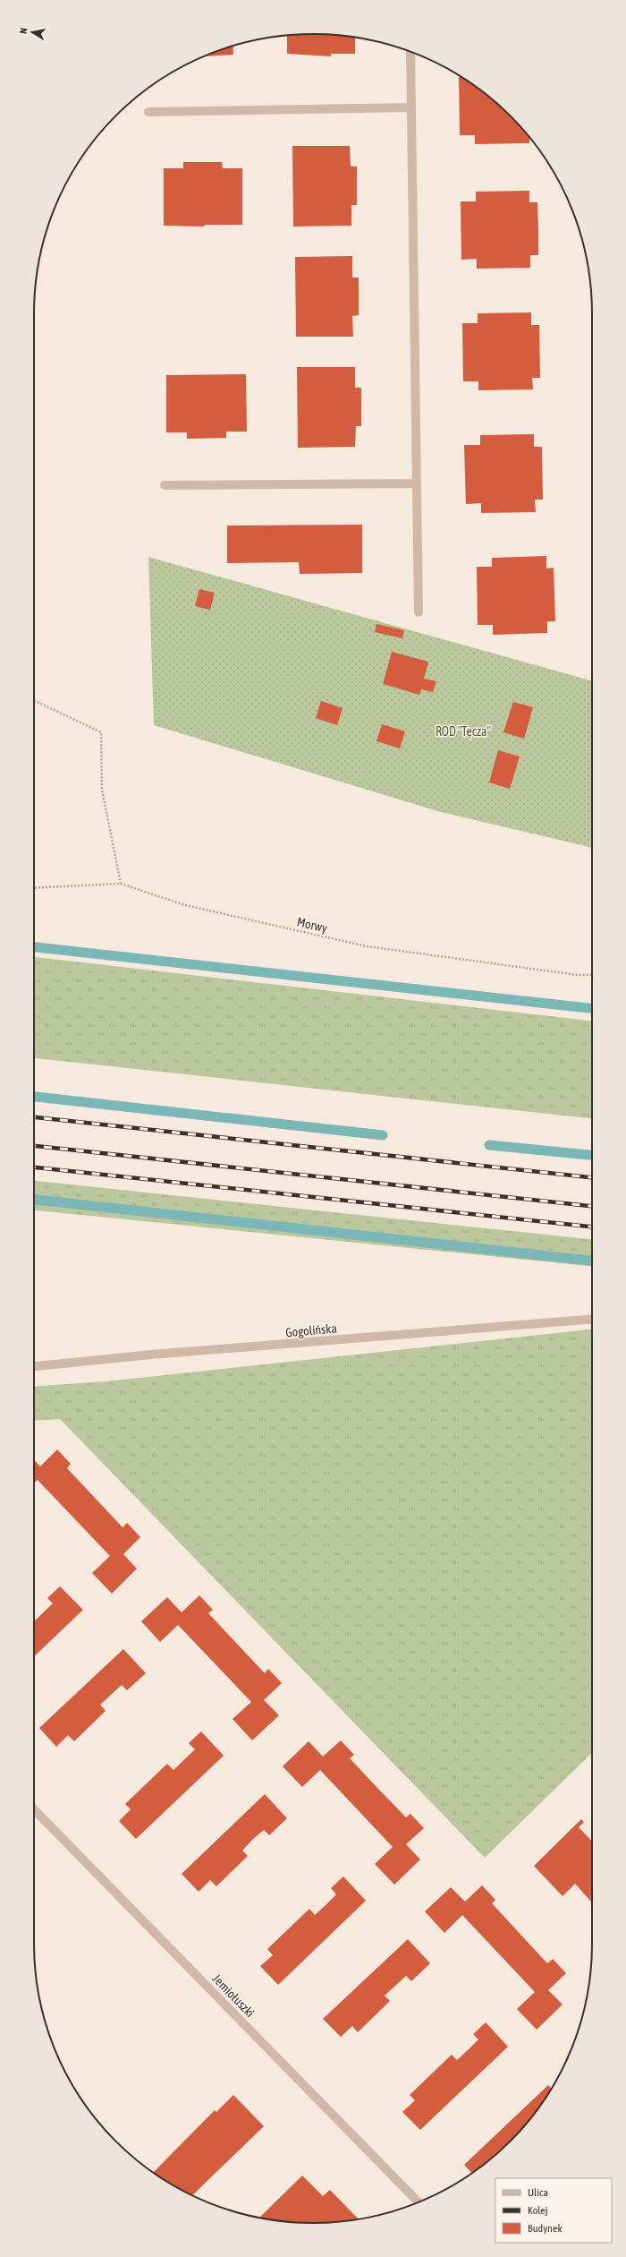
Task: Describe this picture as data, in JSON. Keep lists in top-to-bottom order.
{
  "streets": {
    "street": ["Gogolińska", "Jemiołuszki"],
    "path": ["Morwy"]
  },
  "parks": ["ROD \"Tęcza\""],
  "legend": ["Ulica", "Kolej", "Budynek"],
  "north": "left"
}
